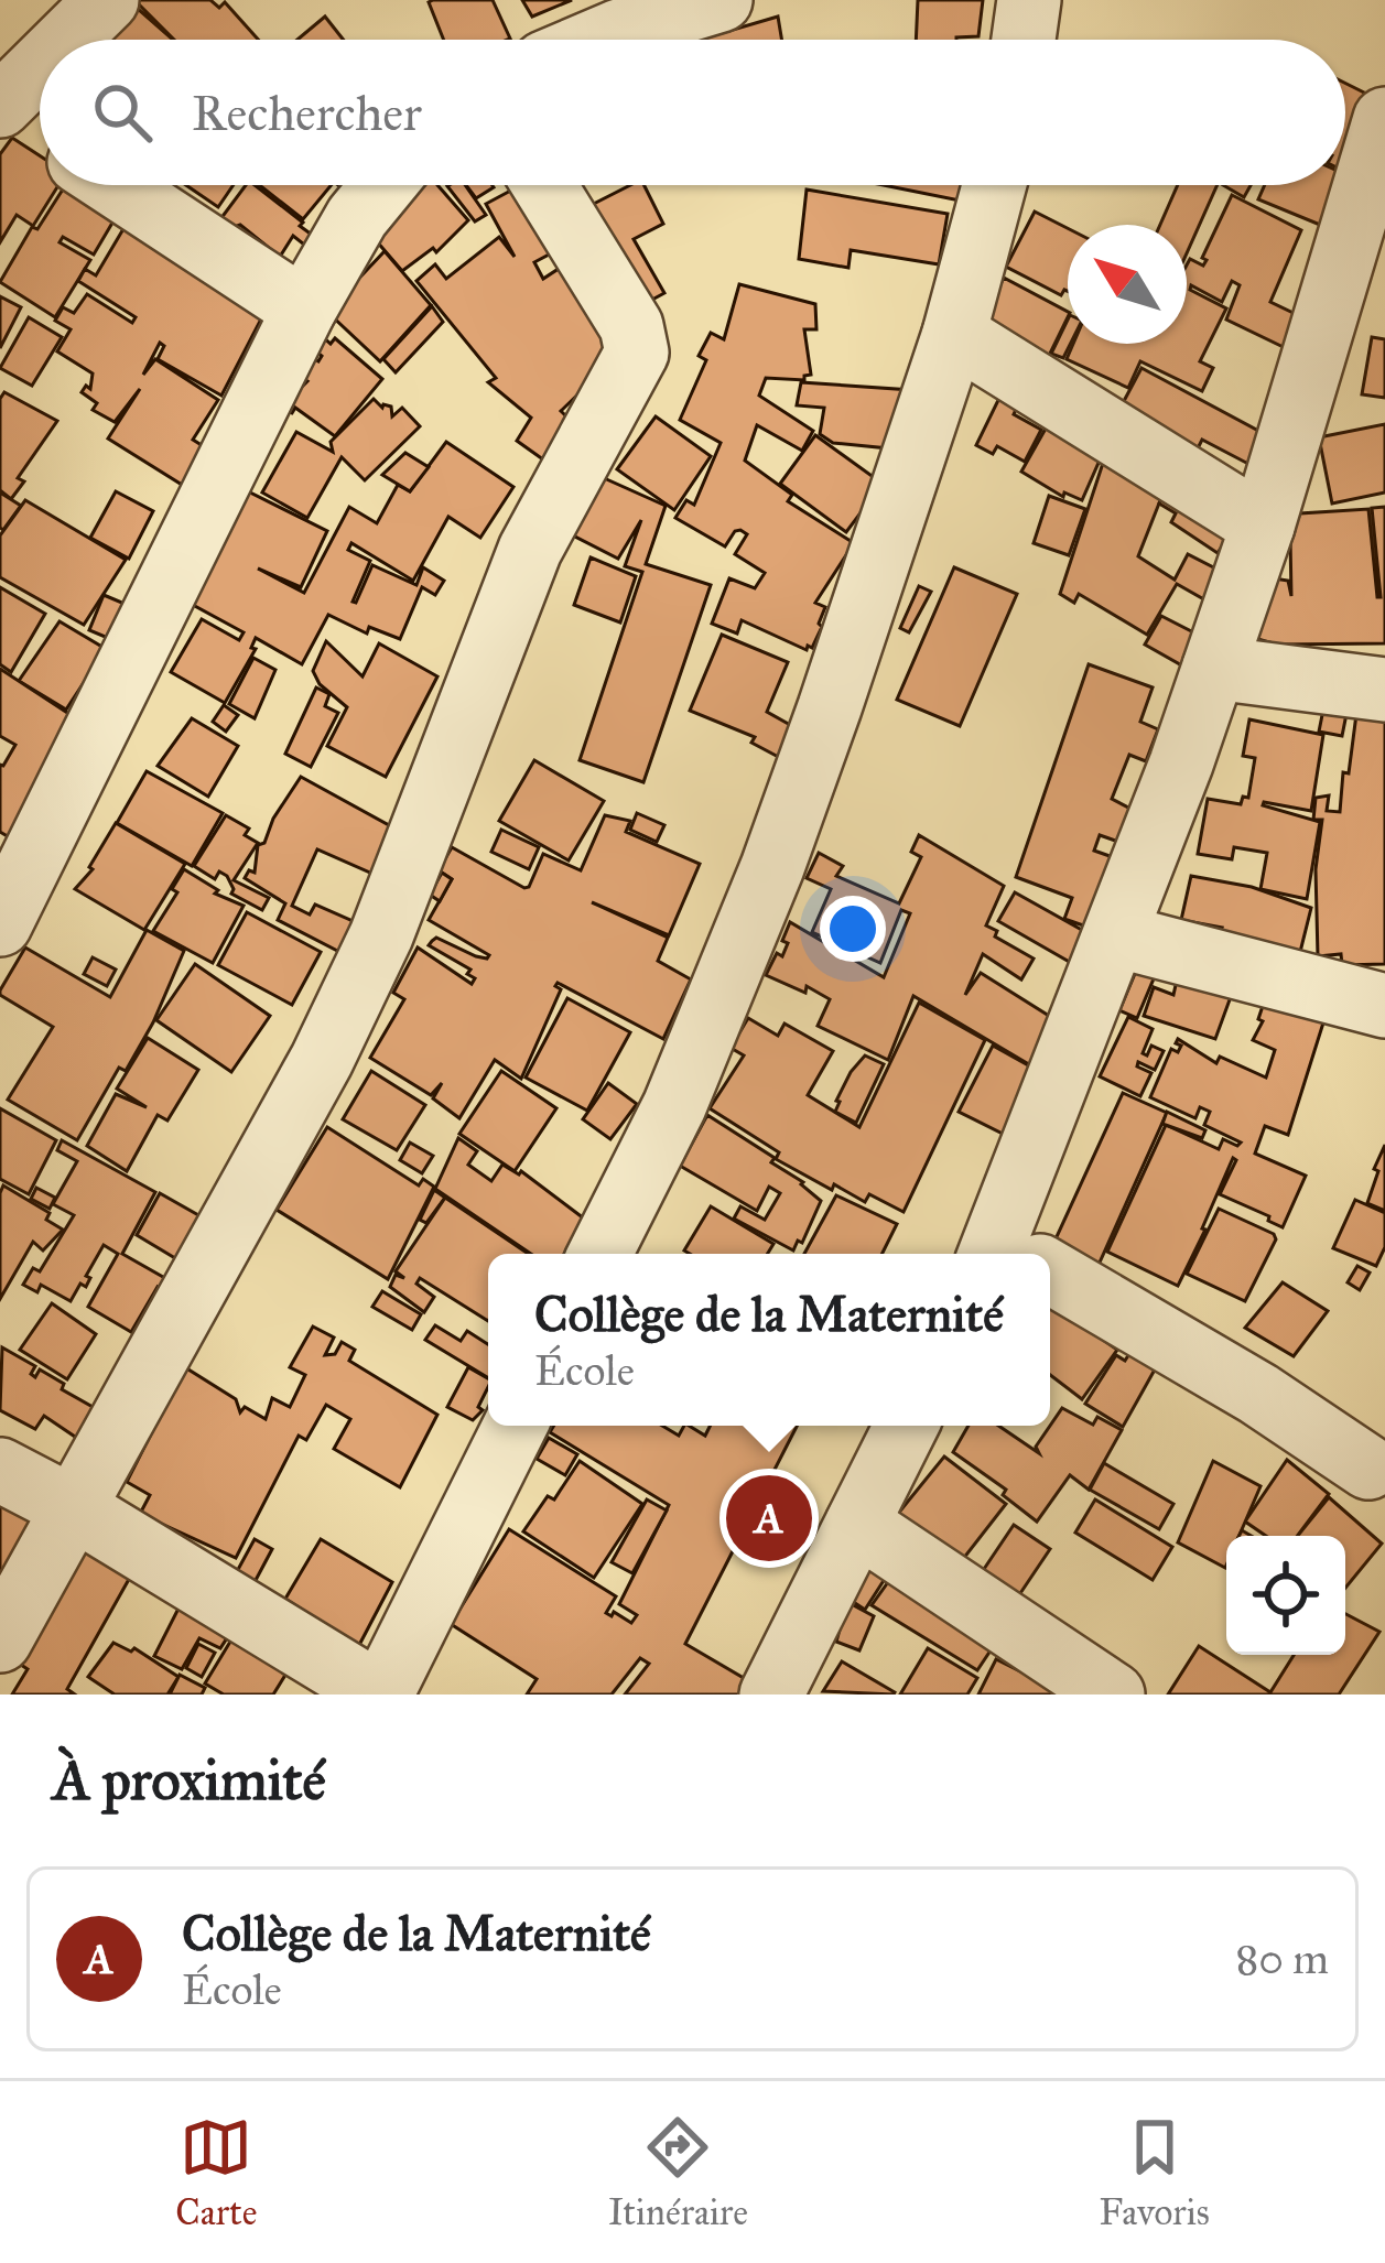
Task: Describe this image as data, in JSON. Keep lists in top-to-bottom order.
{
  "north": "top left",
  "page": {
    "search": "Rechercher",
    "popup": ["Collège de la Maternité", "École"],
    "pins": "A",
    "heading": "À proximité",
    "list": [
      {
        "mark": "A",
        "name": "Collège de la Maternité",
        "note": "École",
        "value": "80 m"
      }
    ],
    "nav": ["Carte", "Itinéraire", "Favoris"]
  }
}
